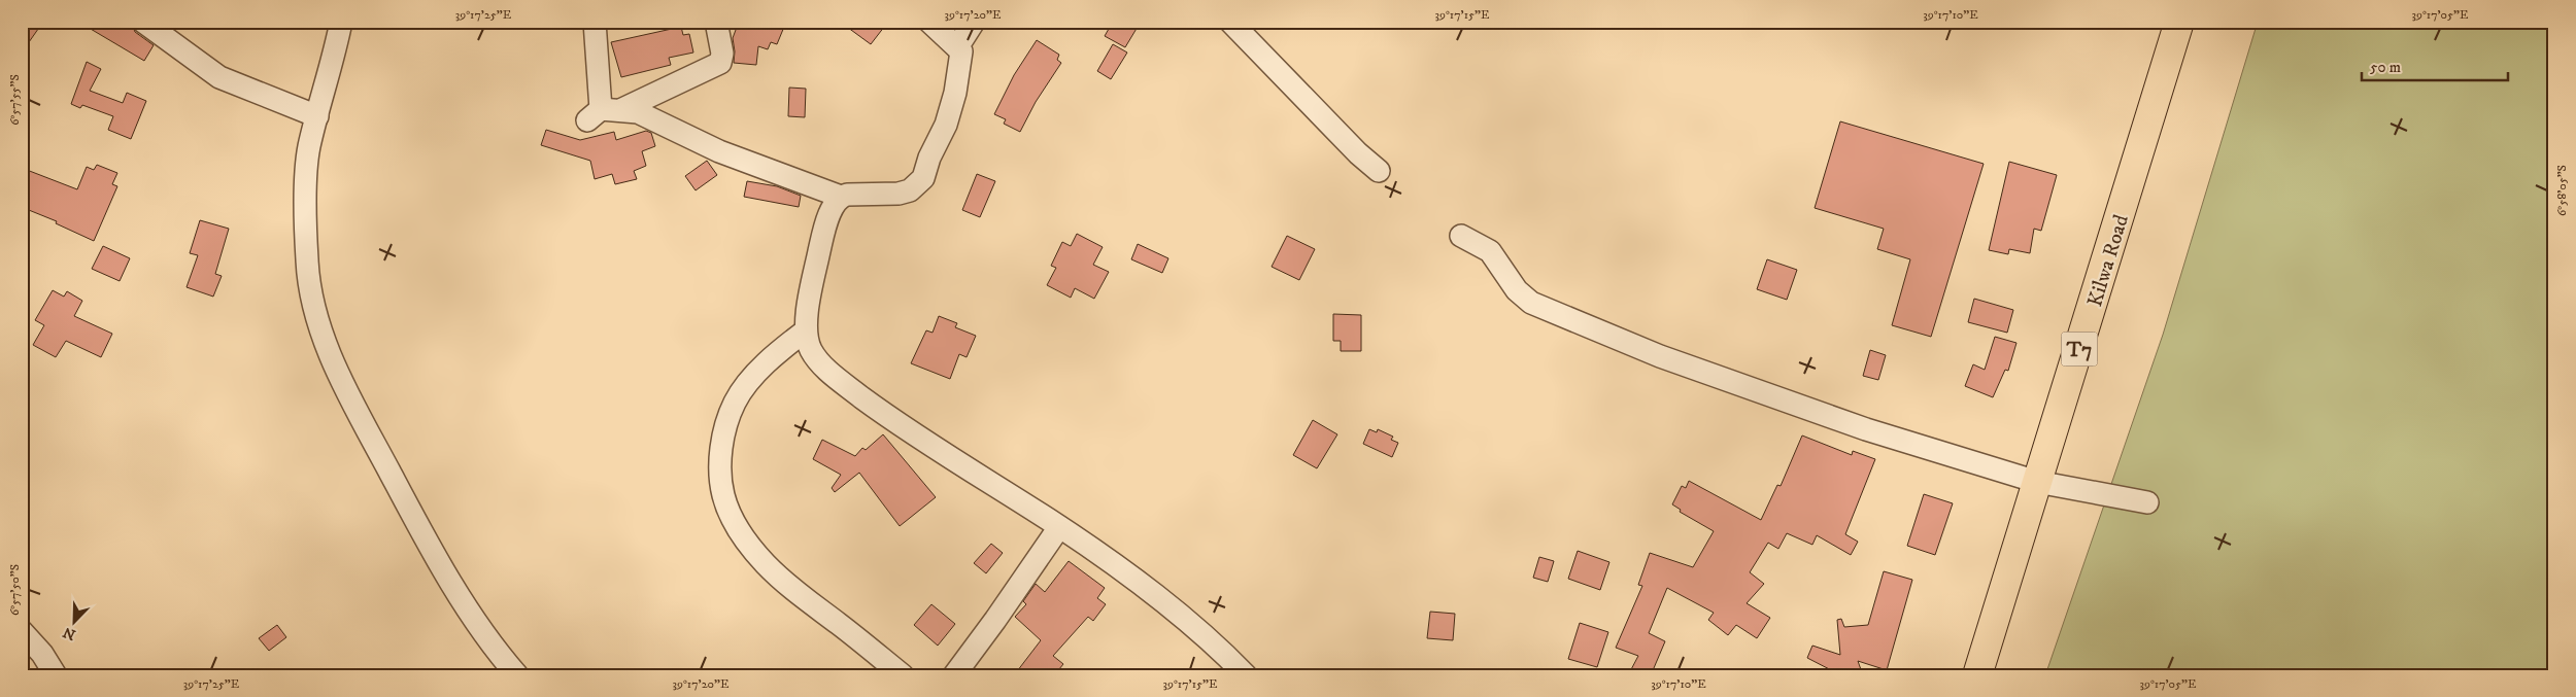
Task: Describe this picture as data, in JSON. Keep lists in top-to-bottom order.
{
  "streets": {
    "highway": ["Kilwa Road", "T7"]
  },
  "scale_bar": "50 m",
  "north": "bottom left",
  "coordinates": [
    "39°17'25\"E",
    "39°17'20\"E",
    "39°17'15\"E",
    "39°17'10\"E",
    "39°17'05\"E",
    "6°57'55\"S",
    "6°58'05\"S",
    "6°57'50\"S"
  ]
}
